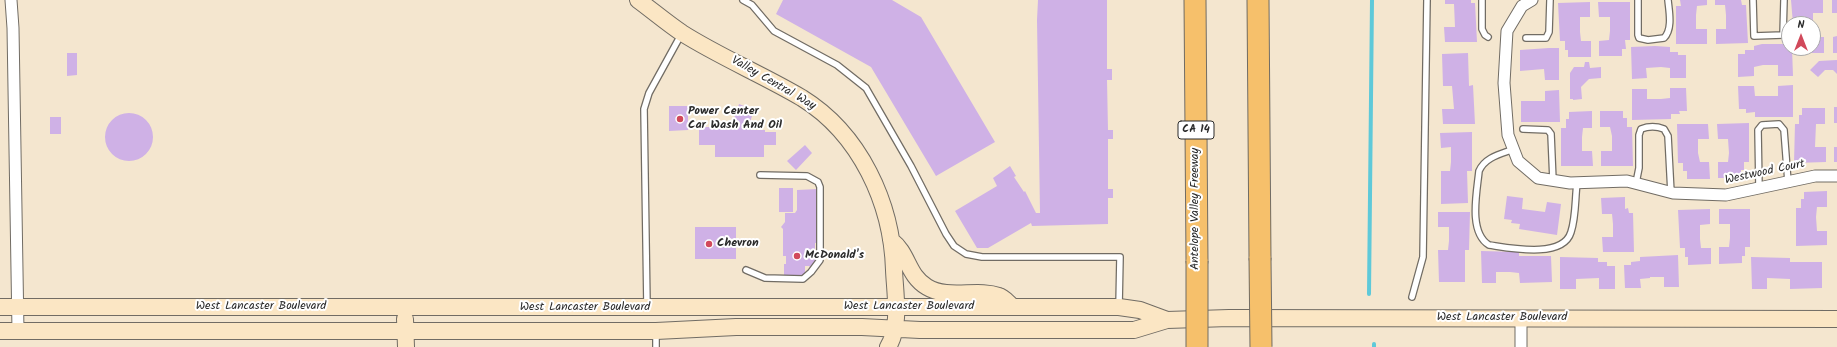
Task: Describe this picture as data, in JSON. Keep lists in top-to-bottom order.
{
  "streets": {
    "highway": ["CA 14", "Antelope Valley Freeway"],
    "street": ["Valley Central Way", "Westwood Court", "West Lancaster Boulevard"]
  },
  "crossings": [
    ["Valley Central Way", "West Lancaster Boulevard"]
  ],
  "places": ["Power Center Car Wash And Oil", "Chevron", "McDonald's"],
  "north": "top"
}
